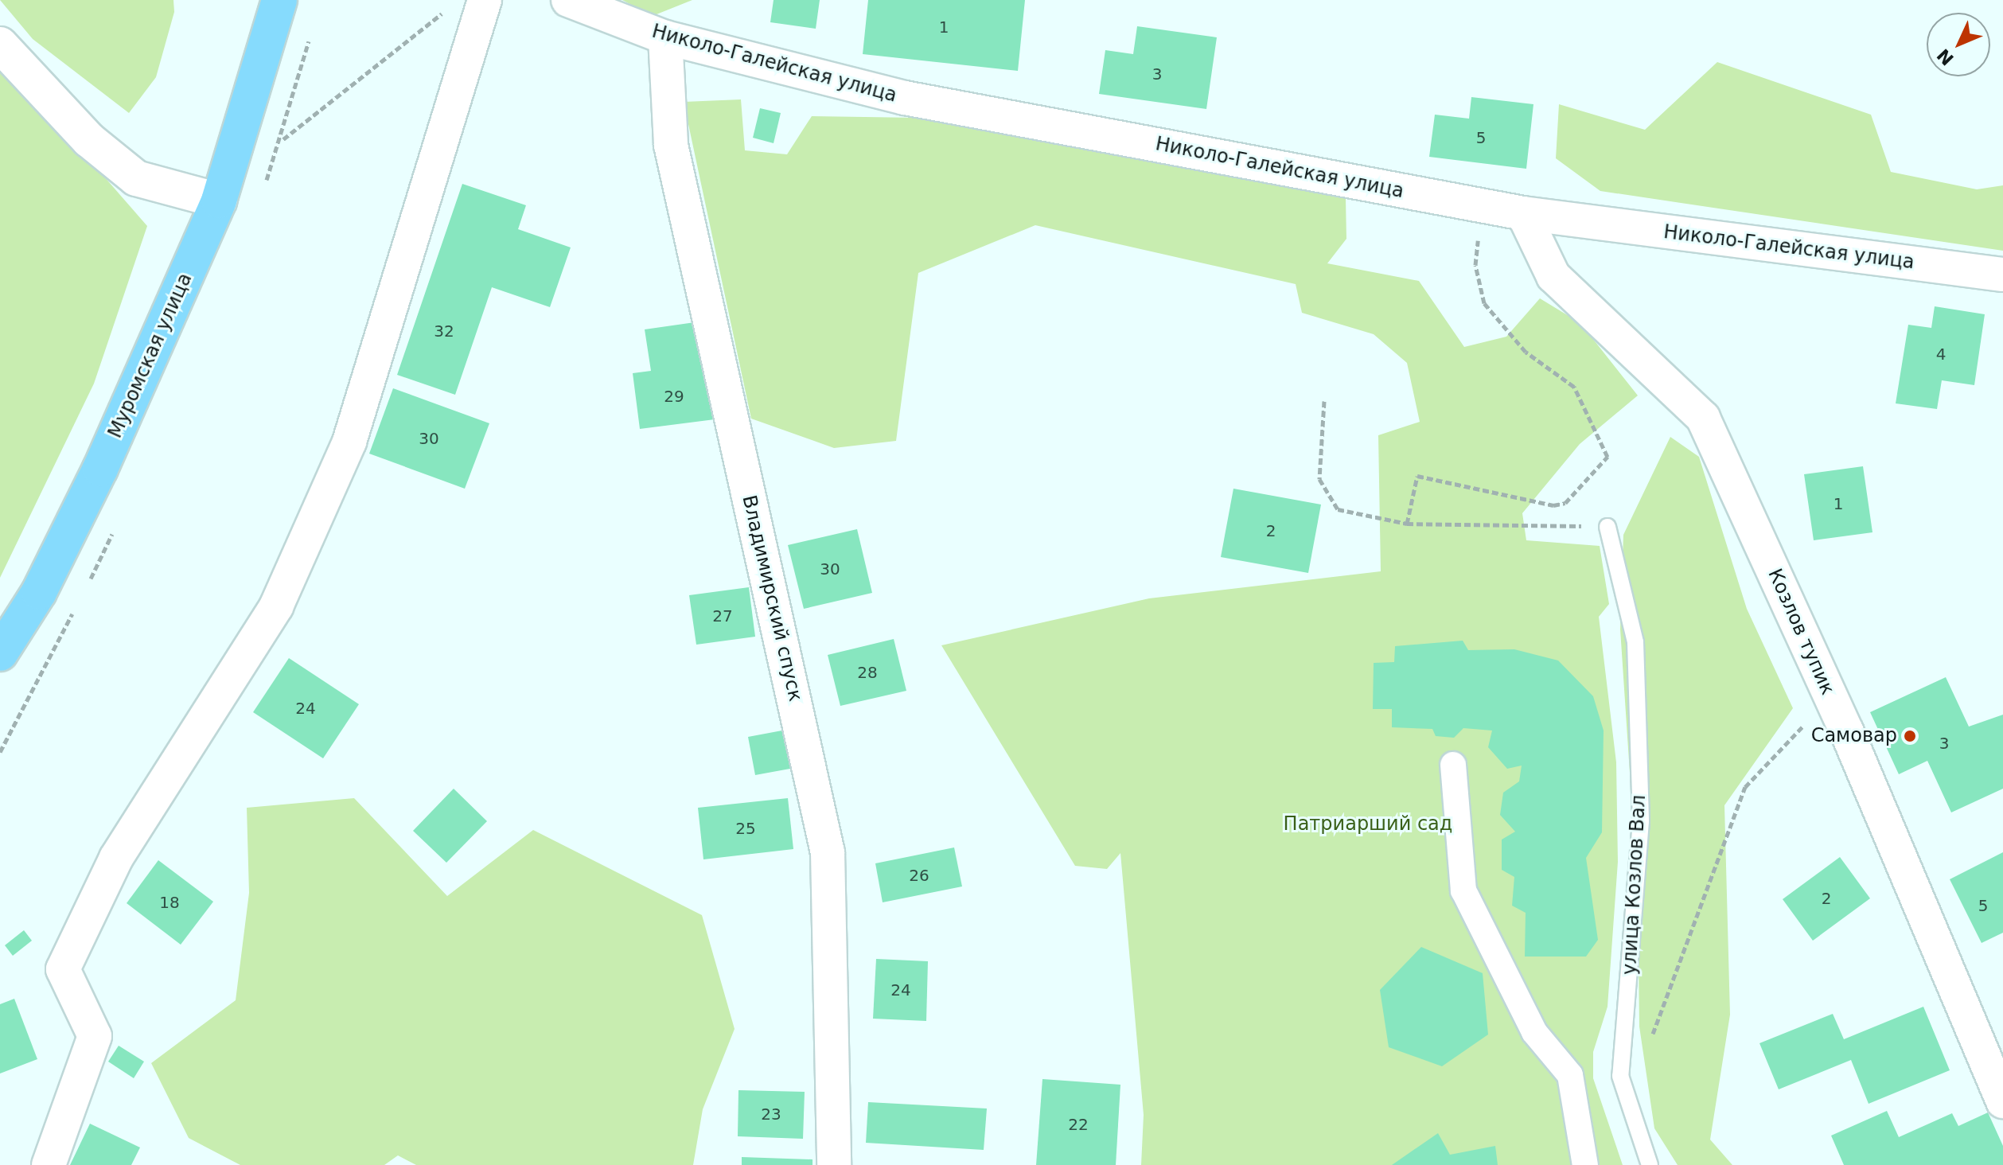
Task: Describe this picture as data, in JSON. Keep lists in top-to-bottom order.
{
  "streets": {
    "main road": ["Муромская улица"],
    "street": ["Николо-Галейская улица", "Владимирский спуск", "Козлов тупик"],
    "lane": ["улица Козлов Вал"]
  },
  "crossings": [
    ["Николо-Галейская улица", "Владимирский спуск"],
    ["Николо-Галейская улица", "Козлов тупик"]
  ],
  "parks": ["Патриарший сад"],
  "places": ["Самовар"],
  "house_numbers": [
    "1",
    "3",
    "5",
    "32",
    "4",
    "29",
    "30",
    "1",
    "2",
    "30",
    "27",
    "28",
    "24",
    "3",
    "25",
    "26",
    "2",
    "18",
    "5",
    "24",
    "23",
    "22"
  ],
  "north": "bottom left"
}
